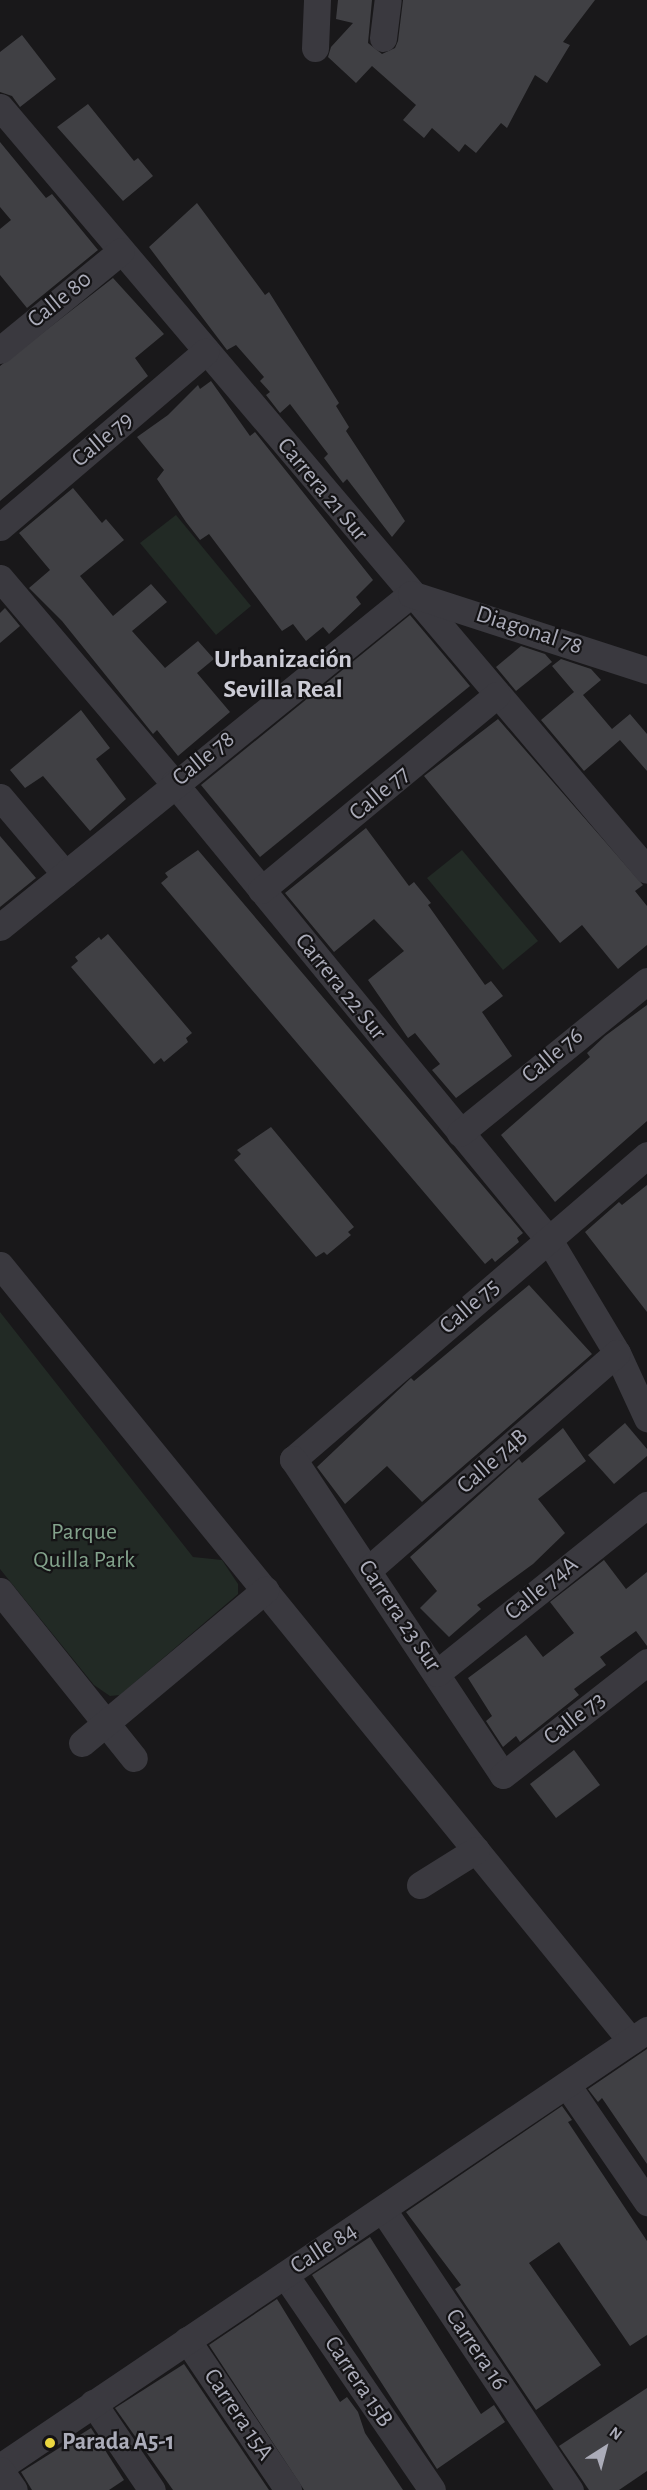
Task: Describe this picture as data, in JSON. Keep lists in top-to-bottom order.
{
  "streets": {
    "street": [
      "Calle 80",
      "Calle 79",
      "Carrera 21 Sur",
      "Diagonal 78",
      "Calle 78",
      "Calle 77",
      "Carrera 22 Sur",
      "Calle 76",
      "Calle 75",
      "Calle 74B",
      "Calle 74A",
      "Carrera 23 Sur",
      "Calle 73",
      "Calle 84",
      "Carrera 16",
      "Carrera 15B",
      "Carrera 15A"
    ]
  },
  "crossings": [
    ["Calle 80", "Carrera 21 Sur"],
    ["Calle 79", "Carrera 21 Sur"],
    ["Carrera 21 Sur", "Diagonal 78"],
    ["Carrera 21 Sur", "Calle 78"],
    ["Carrera 21 Sur", "Calle 77"],
    ["Diagonal 78", "Calle 78"],
    ["Calle 78", "Carrera 22 Sur"],
    ["Calle 77", "Carrera 22 Sur"],
    ["Carrera 22 Sur", "Calle 76"],
    ["Carrera 22 Sur", "Calle 75"],
    ["Carrera 22 Sur", "Calle 74B"],
    ["Calle 75", "Carrera 23 Sur"],
    ["Calle 74B", "Carrera 23 Sur"],
    ["Calle 74A", "Carrera 23 Sur"],
    ["Carrera 23 Sur", "Calle 73"],
    ["Calle 84", "Carrera 16"],
    ["Calle 84", "Carrera 15B"],
    ["Calle 84", "Carrera 15A"]
  ],
  "districts": ["Urbanización Sevilla Real"],
  "parks": ["Parque Quilla Park"],
  "places": ["Parada A5-1"],
  "north": "top right"
}
